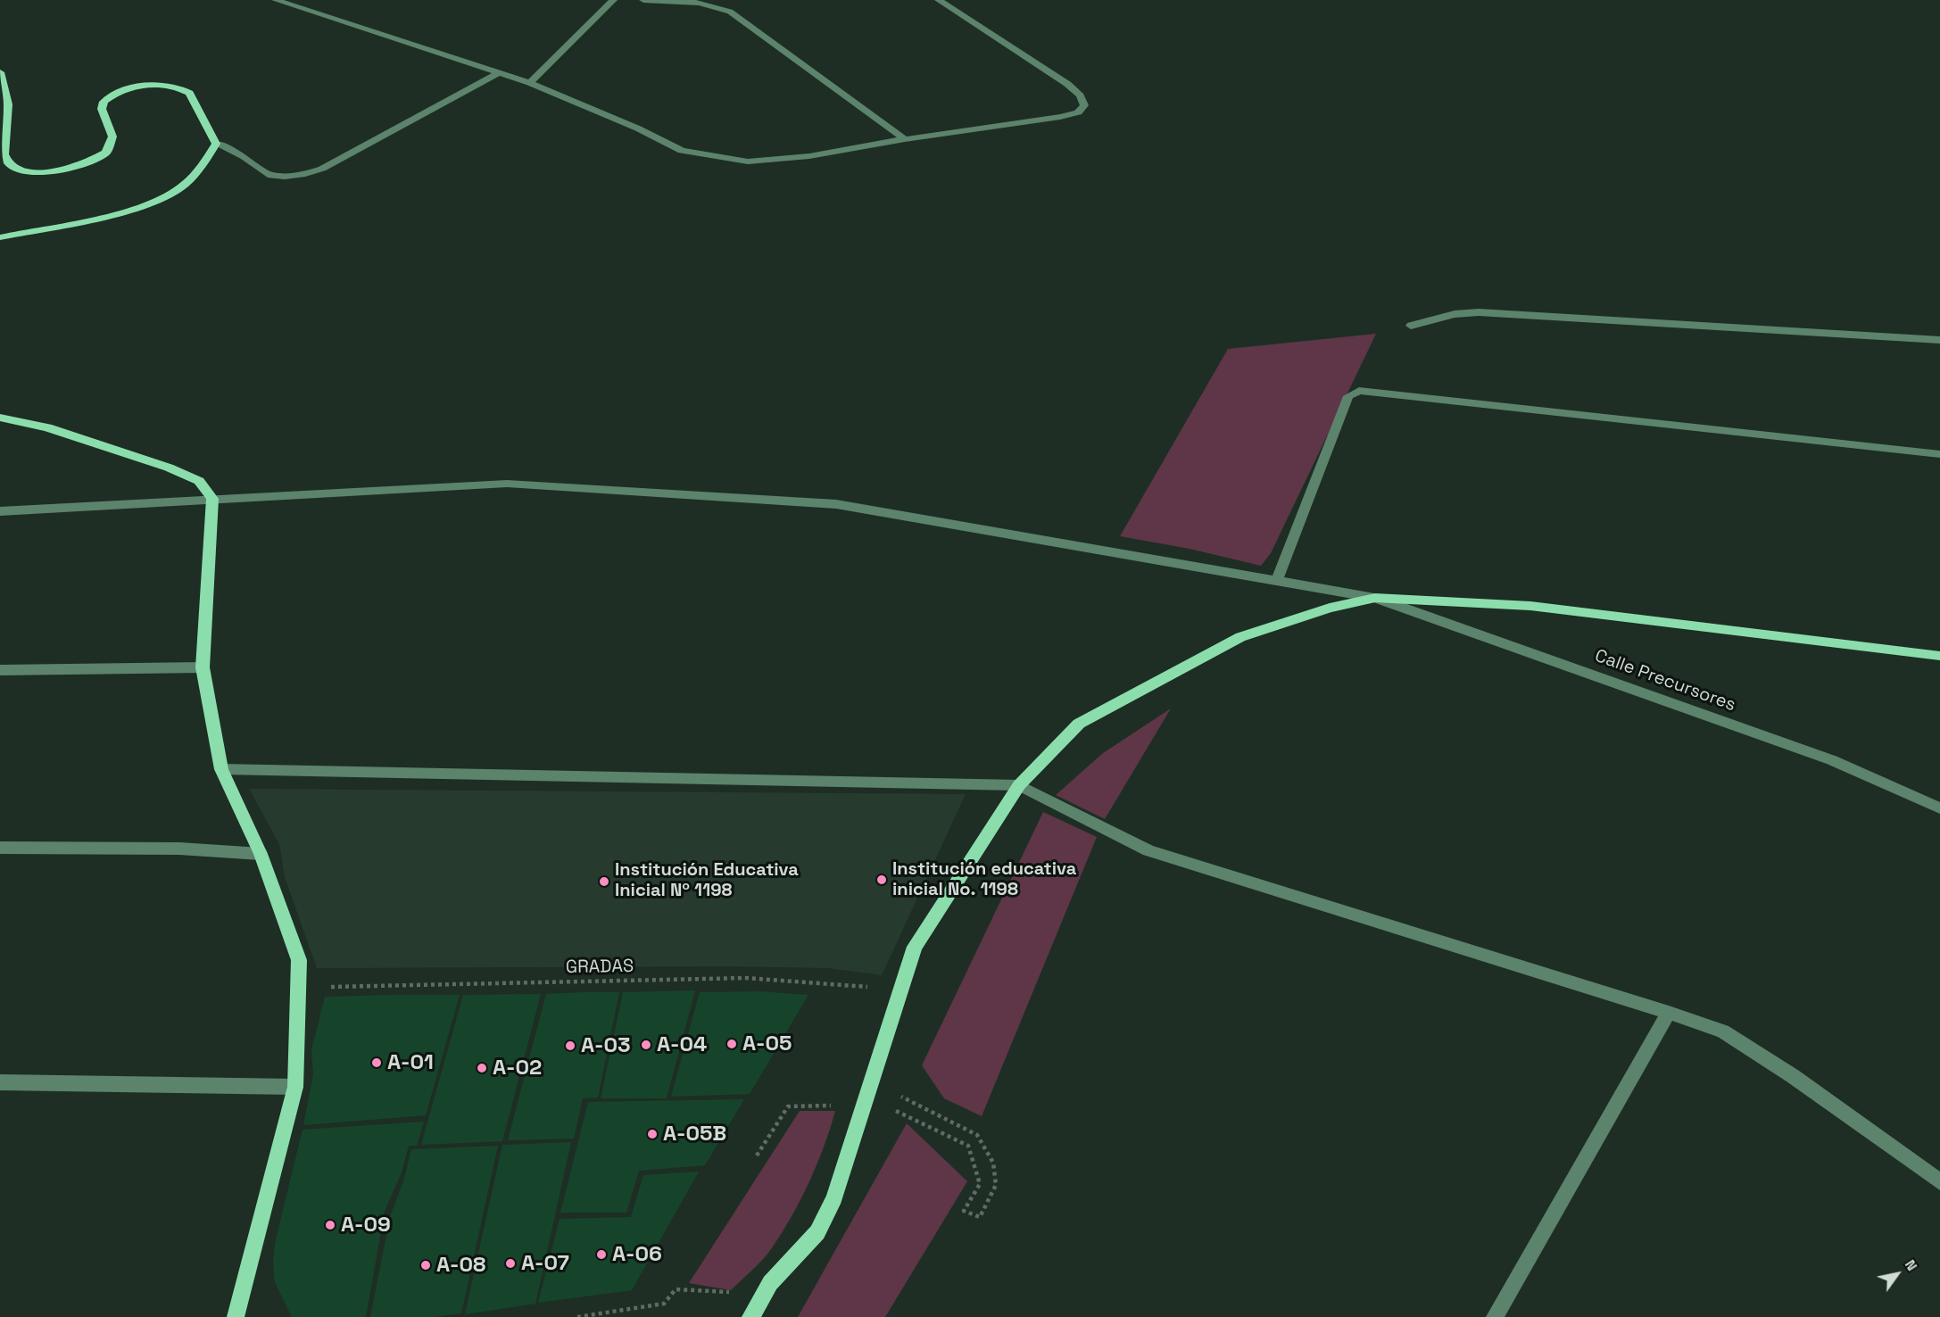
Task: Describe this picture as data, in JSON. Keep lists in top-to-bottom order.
{
  "streets": {
    "street": ["Calle Precursores"],
    "path": ["GRADAS"]
  },
  "places": [
    "Institución educativa inicial No. 1198",
    "Institución Educativa Inicial Nº 1198",
    "A-05",
    "A-04",
    "A-03",
    "A-01",
    "A-02",
    "A-05B",
    "A-09",
    "A-06",
    "A-07",
    "A-08"
  ],
  "north": "top right"
}
